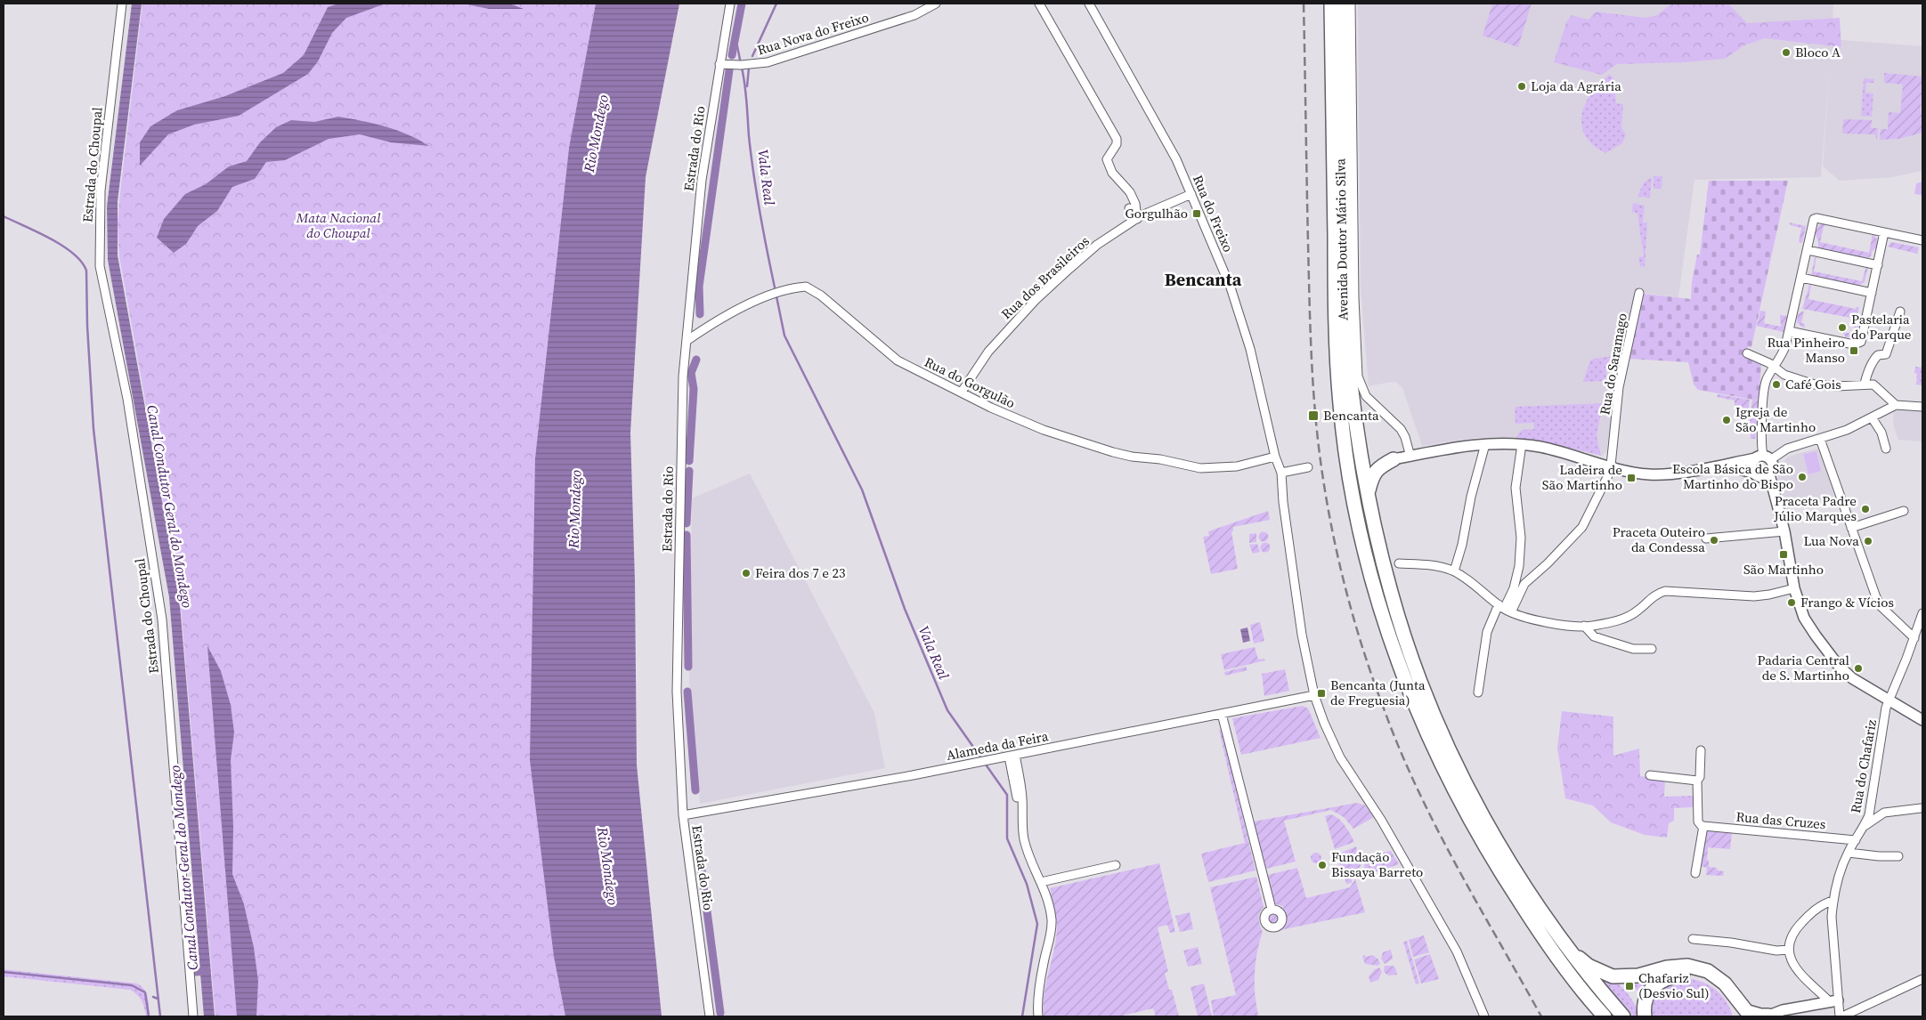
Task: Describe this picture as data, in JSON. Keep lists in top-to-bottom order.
{
  "streets": {
    "street": [
      "Rua Nova do Freixo",
      "Estrada do Rio",
      "Estrada do Choupal",
      "Rua do Freixo",
      "Avenida Doutor Mário Silva",
      "Rua dos Brasileiros",
      "Rua do Saramago",
      "Rua do Gorgulão",
      "Alameda da Feira",
      "Rua do Chafariz",
      "Rua das Cruzes"
    ]
  },
  "crossings": [
    ["Rua Nova do Freixo", "Estrada do Rio"],
    ["Estrada do Rio", "Rua do Gorgulão"],
    ["Estrada do Rio", "Alameda da Feira"],
    ["Rua do Freixo", "Rua dos Brasileiros"],
    ["Rua do Freixo", "Rua do Gorgulão"],
    ["Rua do Freixo", "Alameda da Feira"],
    ["Rua dos Brasileiros", "Rua do Gorgulão"],
    ["Rua do Chafariz", "Rua das Cruzes"]
  ],
  "districts": ["Bencanta"],
  "water": ["Rio Mondego", "Vala Real", "Canal Condutor Geral do Mondego"],
  "parks": ["Mata Nacional do Choupal"],
  "places": {
    "other": [
      "Bloco A",
      "Loja da Agrária",
      "Pastelaria do Parque",
      "Café Gois",
      "Igreja de São Martinho",
      "Escola Básica de São Martinho do Bispo",
      "Praceta Padre Júlio Marques",
      "Praceta Outeiro da Condessa",
      "Lua Nova",
      "Feira dos 7 e 23",
      "Frango & Vícios",
      "Padaria Central de S. Martinho",
      "Fundação Bissaya Barreto"
    ],
    "transit": [
      "Gorgulhão",
      "Rua Pinheiro Manso",
      "Bencanta",
      "Ladeira de São Martinho",
      "São Martinho",
      "Bencanta (Junta de Freguesia)",
      "Chafariz (Desvio Sul)"
    ]
  }
}
